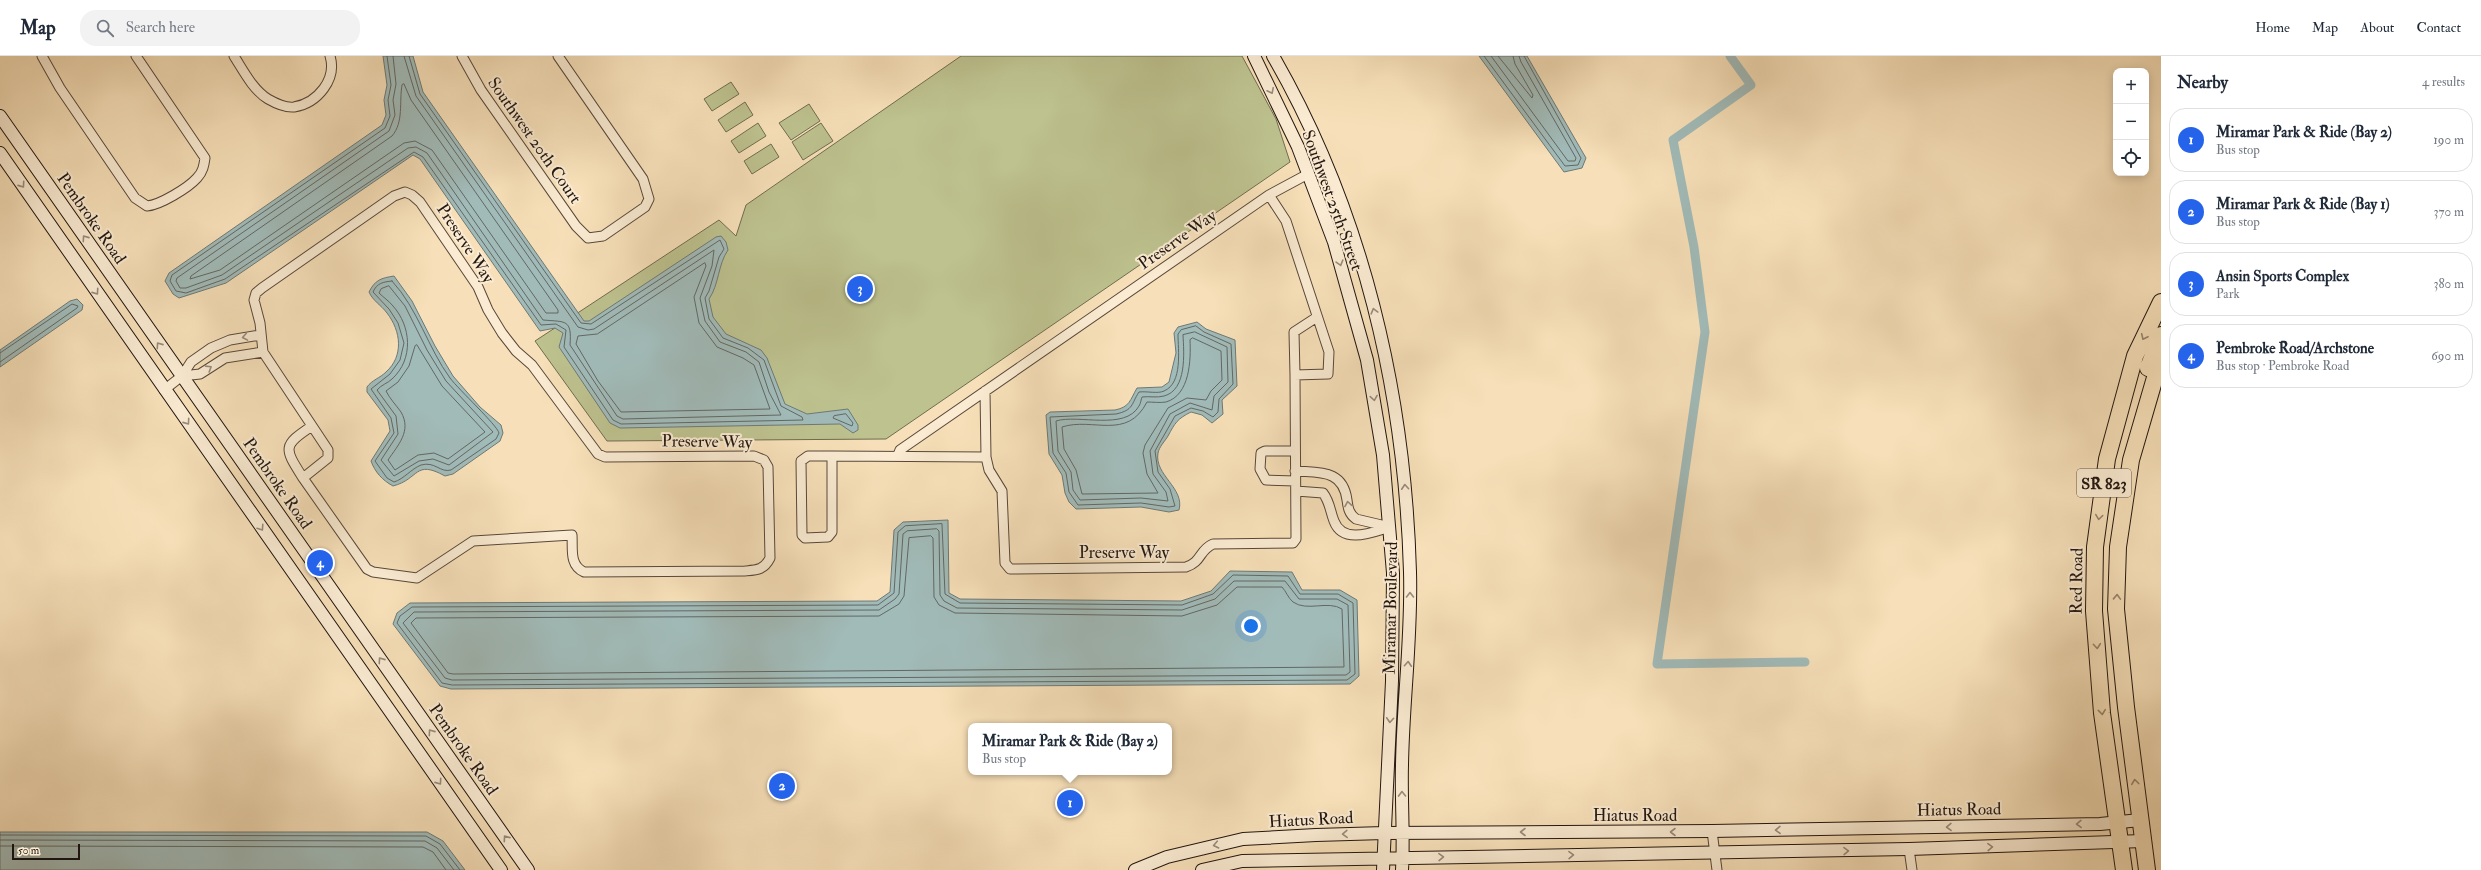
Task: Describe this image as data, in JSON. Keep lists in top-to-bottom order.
{
  "streets": {
    "highway": ["SR 823", "Red Road"],
    "main road": [
      "Southwest 25th Street",
      "Pembroke Road",
      "Miramar Boulevard",
      "Hiatus Road"
    ],
    "street": ["Southwest 20th Court", "Preserve Way"]
  },
  "crossings": [
    ["Southwest 25th Street", "Preserve Way"],
    ["Southwest 25th Street", "Miramar Boulevard"],
    ["SR 823", "Hiatus Road"],
    ["Red Road", "Hiatus Road"],
    ["Miramar Boulevard", "Hiatus Road"]
  ],
  "scale_bar": "50 m",
  "page": {
    "header": "Map",
    "search": "Search here",
    "nav": [
      "Home",
      "Map",
      "About",
      "Contact"
    ],
    "heading": ["Nearby", "4 results"],
    "map_buttons": ["+", "−"],
    "list": [
      {
        "mark": "1",
        "name": "Miramar Park & Ride (Bay 2)",
        "note": "Bus stop",
        "value": "190 m"
      },
      {
        "mark": "2",
        "name": "Miramar Park & Ride (Bay 1)",
        "note": "Bus stop",
        "value": "370 m"
      },
      {
        "mark": "3",
        "name": "Ansin Sports Complex",
        "note": "Park",
        "value": "380 m"
      },
      {
        "mark": "4",
        "name": "Pembroke Road/Archstone",
        "note": "Bus stop · Pembroke Road",
        "value": "690 m"
      }
    ],
    "pins": [
      "3",
      "4",
      "2",
      "1"
    ],
    "popup": ["Miramar Park & Ride (Bay 2)", "Bus stop"],
    "scale": "50 m"
  }
}
